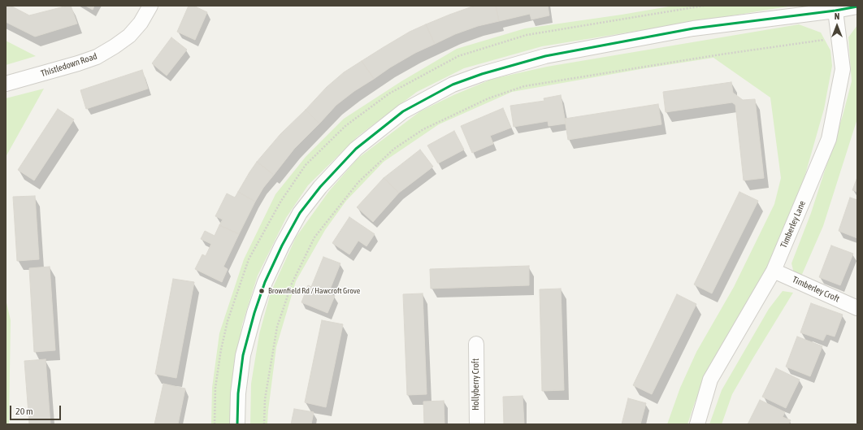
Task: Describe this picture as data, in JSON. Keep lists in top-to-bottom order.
{
  "streets": {
    "street": [
      "Thistledown Road",
      "Timberley Lane",
      "Timberley Croft",
      "Hollyberry Croft"
    ]
  },
  "crossings": [
    ["Timberley Lane", "Timberley Croft"]
  ],
  "places": ["Brownfield Rd / Hawcroft Grove"],
  "scale_bar": "20 m",
  "north": "top"
}
